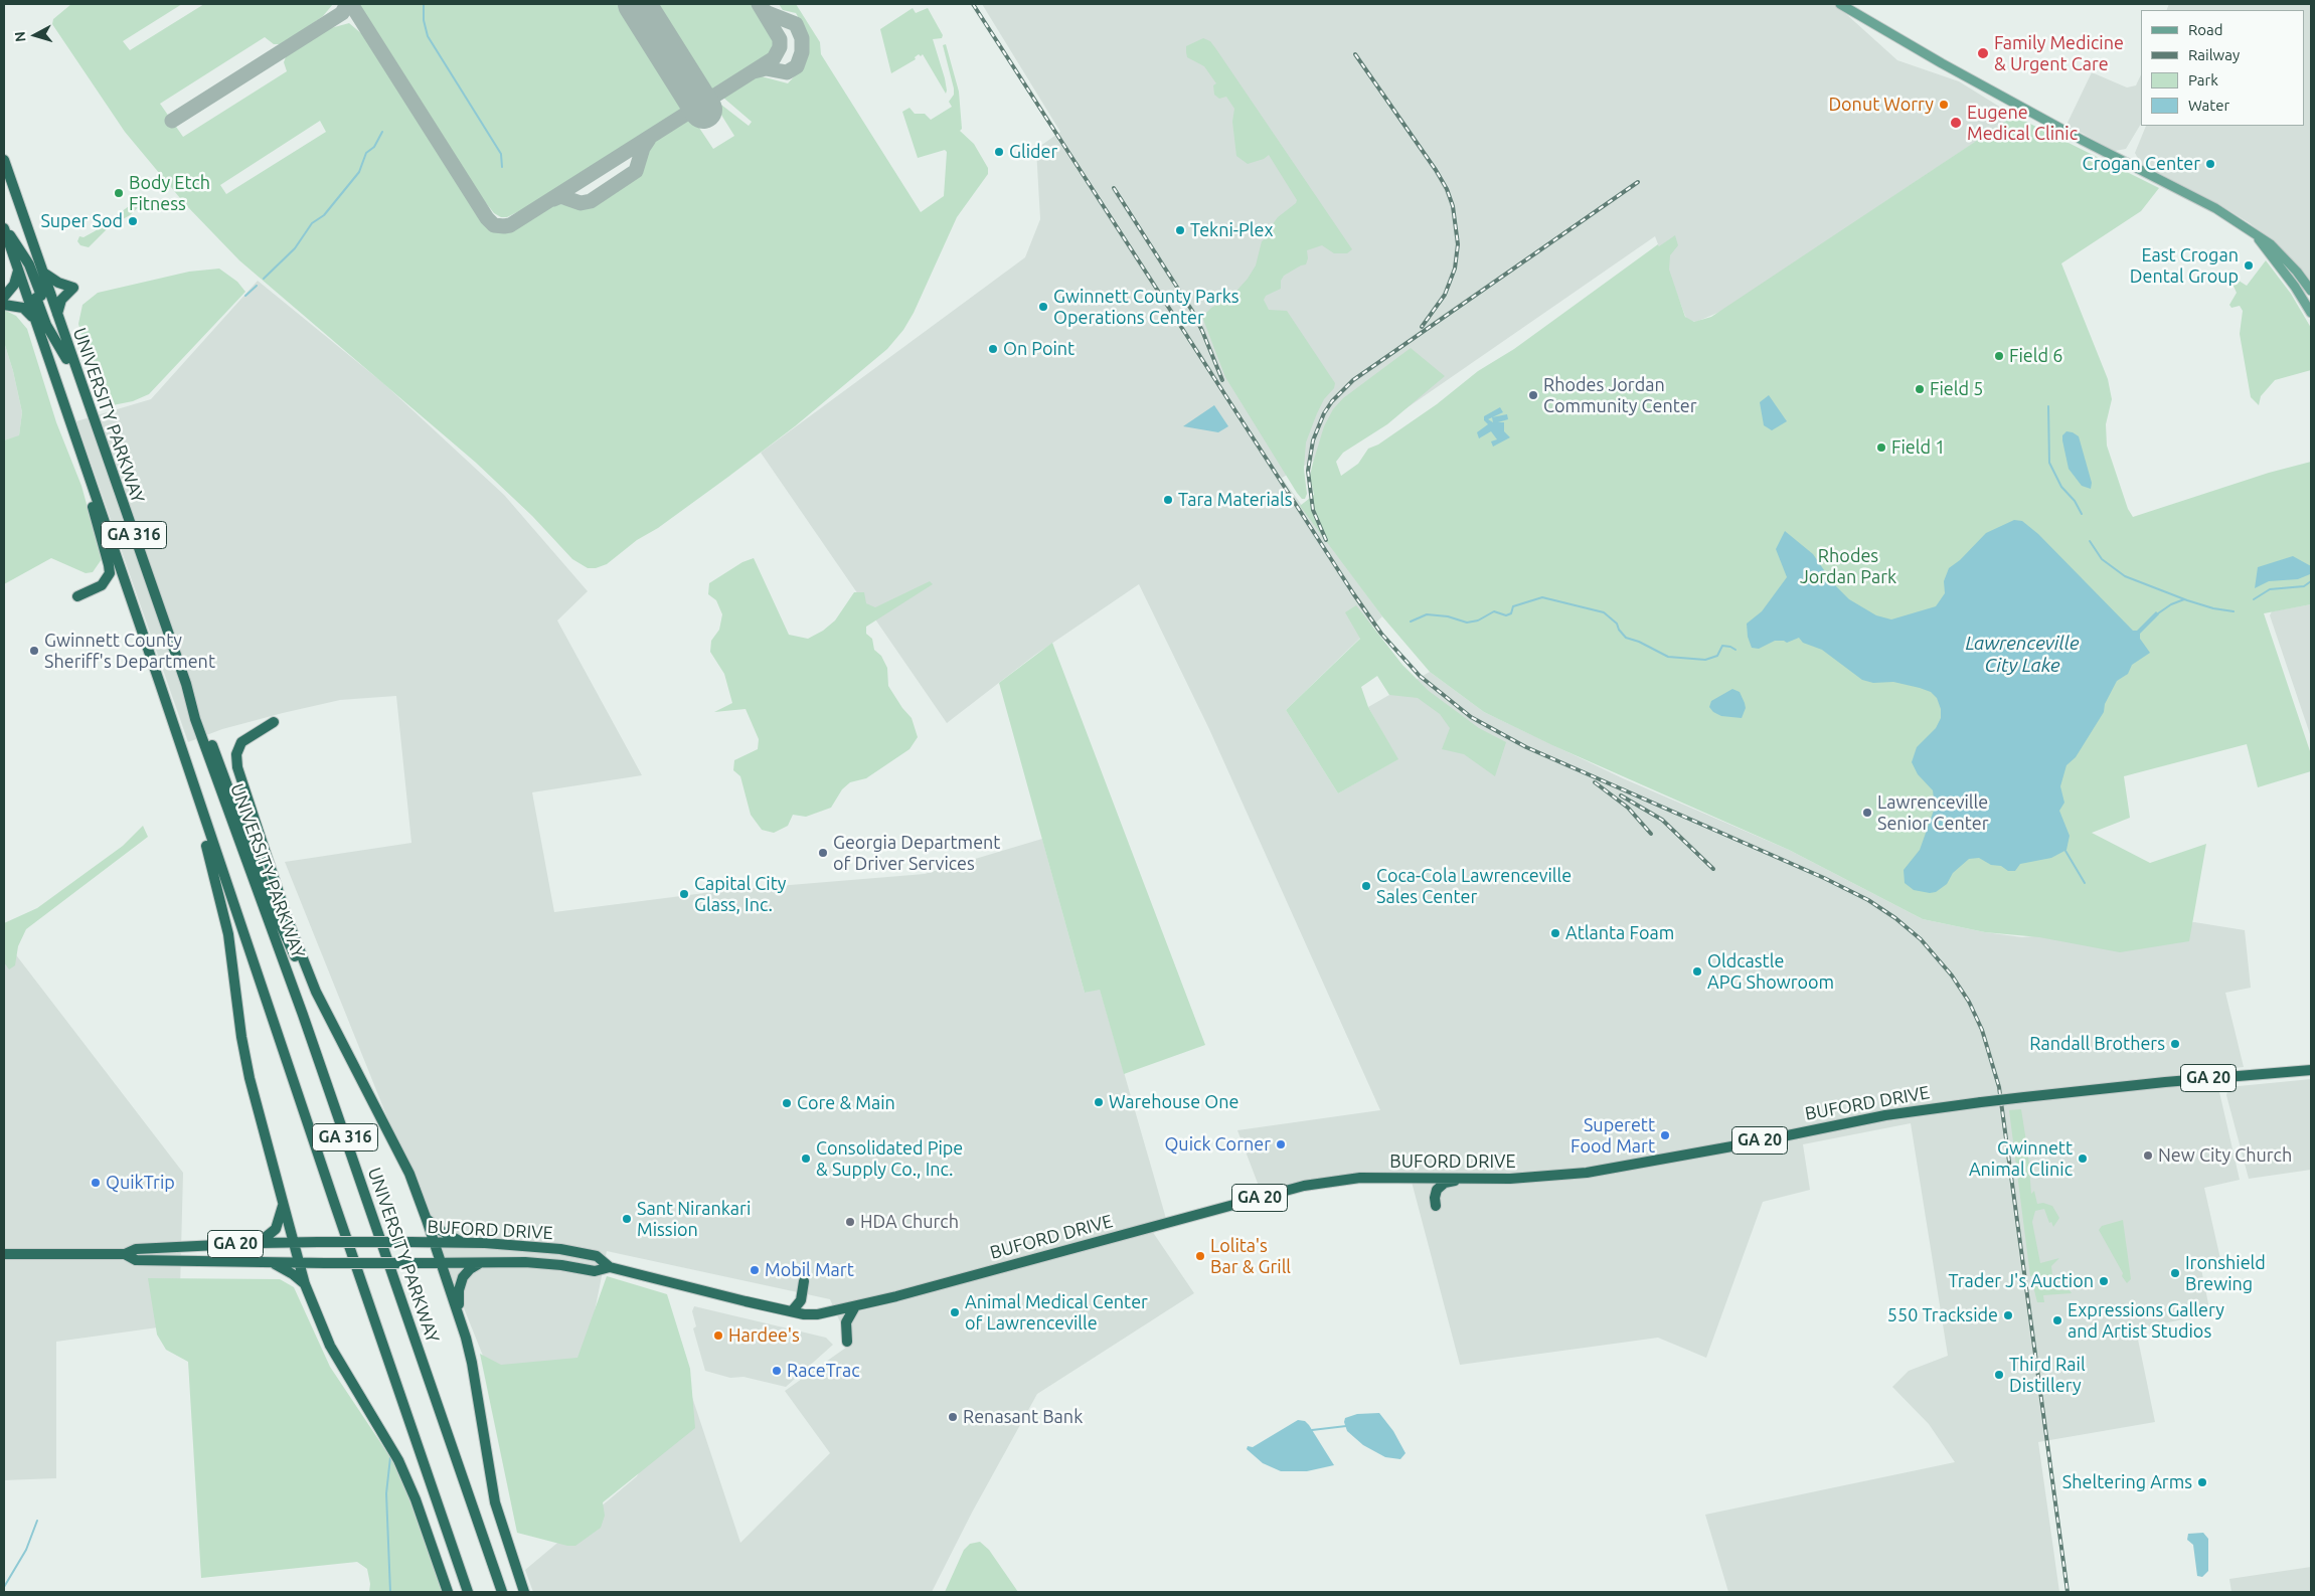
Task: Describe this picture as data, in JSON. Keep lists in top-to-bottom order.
{
  "streets": {
    "highway": [
      "UNIVERSITY PARKWAY",
      "GA 316",
      "GA 20",
      "BUFORD DRIVE"
    ]
  },
  "water": ["Lawrenceville City Lake"],
  "parks": ["Rhodes Jordan Park"],
  "places": [
    "Family Medicine & Urgent Care",
    "Donut Worry",
    "Eugene Medical Clinic",
    "Glider",
    "Crogan Center",
    "Body Etch Fitness",
    "Super Sod",
    "Tekni-Plex",
    "East Crogan Dental Group",
    "Gwinnett County Parks Operations Center",
    "On Point",
    "Field 6",
    "Field 5",
    "Rhodes Jordan Community Center",
    "Field 1",
    "Tara Materials",
    "Gwinnett County Sheriff's Department",
    "Lawrenceville Senior Center",
    "Georgia Department of Driver Services",
    "Coca-Cola Lawrenceville Sales Center",
    "Capital City Glass, Inc.",
    "Atlanta Foam",
    "Oldcastle APG Showroom",
    "Randall Brothers",
    "Warehouse One",
    "Core & Main",
    "Superett Food Mart",
    "Quick Corner",
    "New City Church",
    "Consolidated Pipe & Supply Co., Inc.",
    "Gwinnett Animal Clinic",
    "QuikTrip",
    "Sant Nirankari Mission",
    "HDA Church",
    "Lolita's Bar & Grill",
    "Mobil Mart",
    "Ironshield Brewing",
    "Trader J's Auction",
    "Animal Medical Center of Lawrenceville",
    "550 Trackside",
    "Expressions Gallery and Artist Studios",
    "Hardee's",
    "RaceTrac",
    "Third Rail Distillery",
    "Renasant Bank",
    "Sheltering Arms"
  ],
  "legend": [
    "Road",
    "Railway",
    "Park",
    "Water"
  ],
  "north": "left"
}
